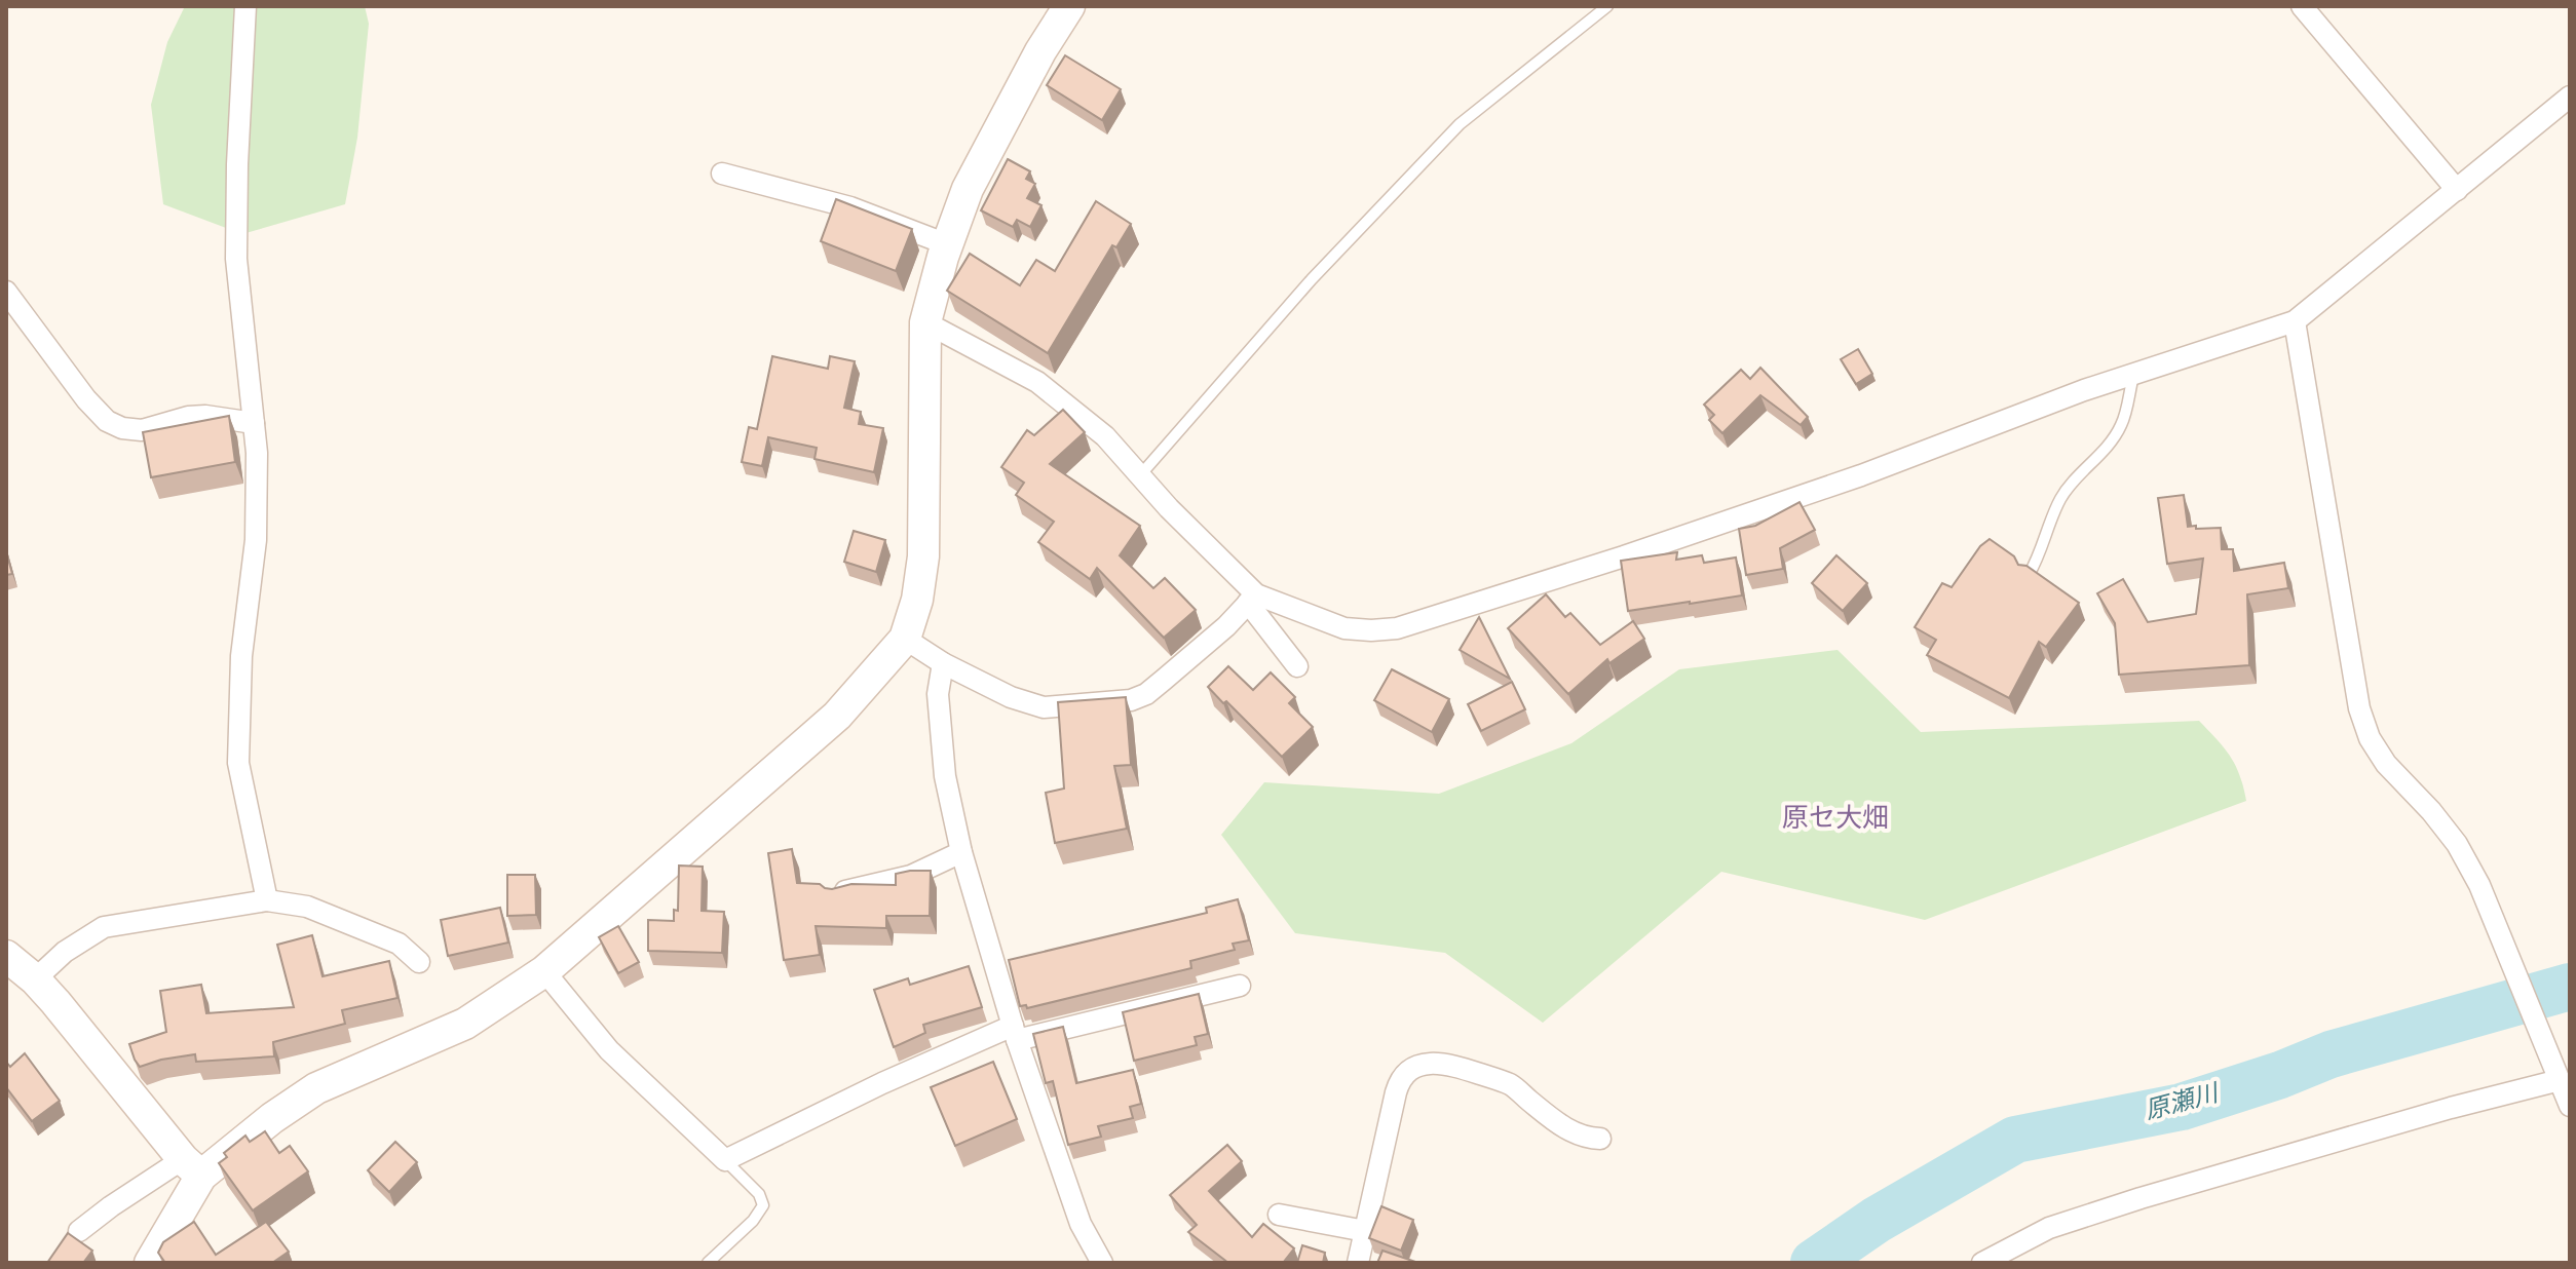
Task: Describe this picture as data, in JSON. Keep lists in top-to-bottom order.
{
  "districts": ["原セ大畑"],
  "water": ["原瀬川"]
}
